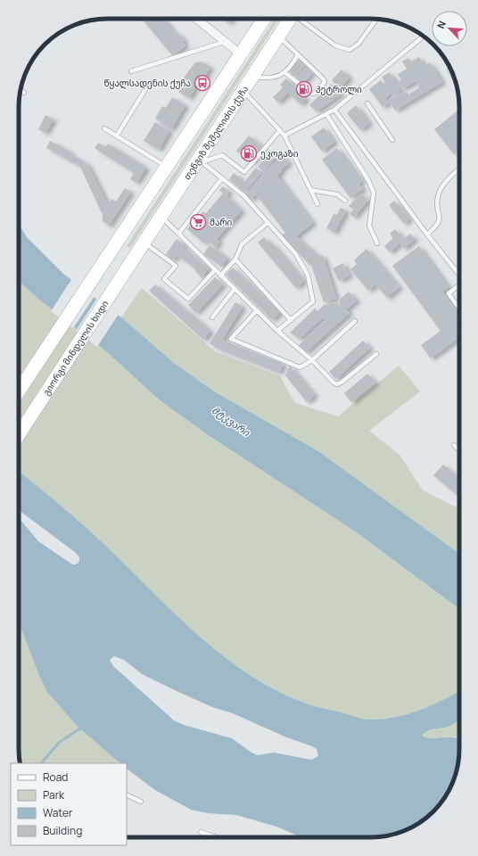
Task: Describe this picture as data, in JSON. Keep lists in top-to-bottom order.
{
  "streets": {
    "main road": ["თენგიზ შეშელიძის ქუჩა", "გიორგი მინდელის ხიდი"]
  },
  "crossings": [
    ["თენგიზ შეშელიძის ქუჩა", "გიორგი მინდელის ხიდი"]
  ],
  "water": ["მტკვარი"],
  "places": {
    "bus stop": ["წყალსადენის ქუჩა"],
    "fuel station": ["პეტროლი", "ეკოგაზი"],
    "supermarket": ["მარი"]
  },
  "legend": [
    "Road",
    "Park",
    "Water",
    "Building"
  ],
  "north": "top left"
}
